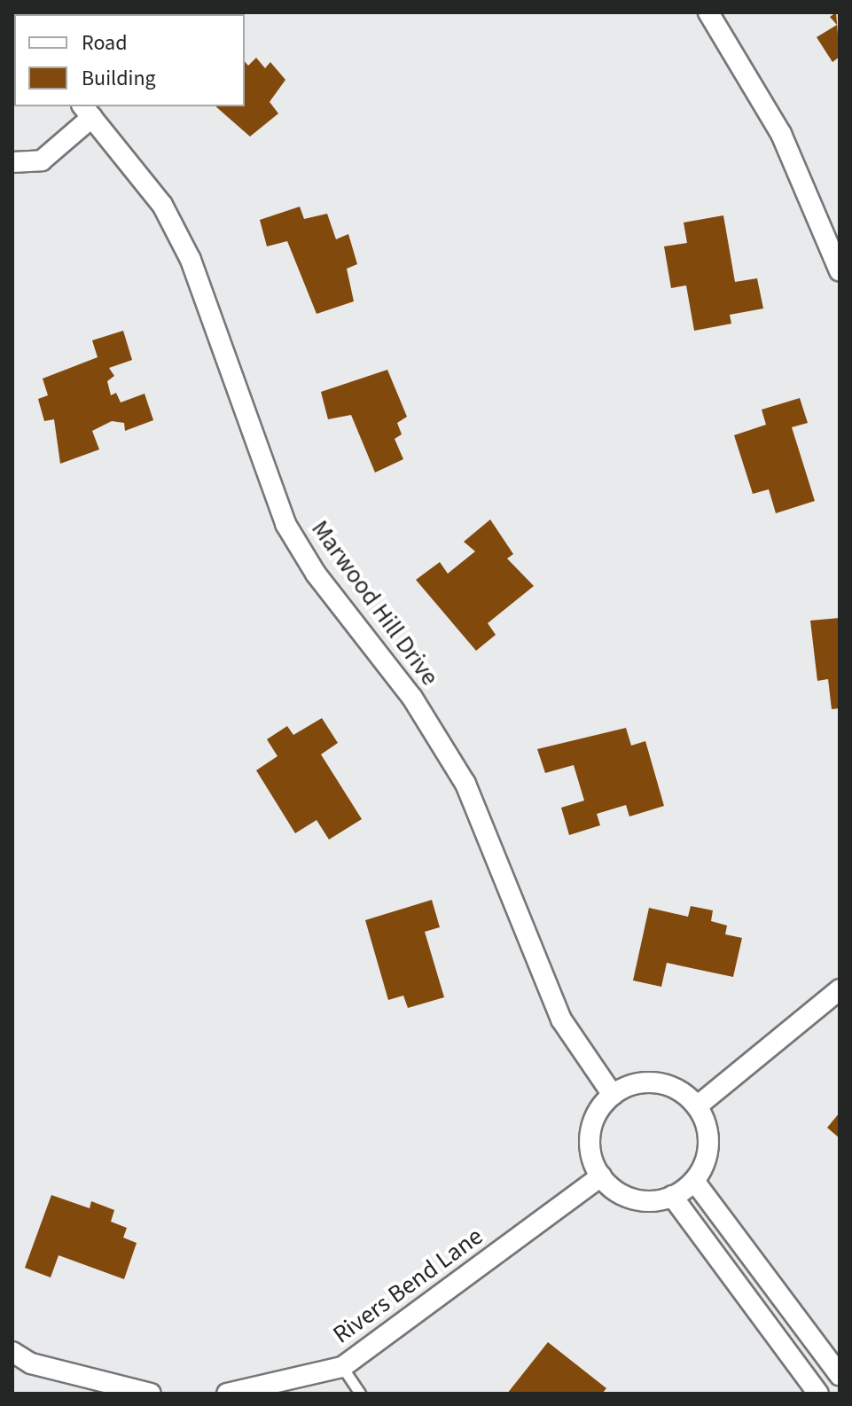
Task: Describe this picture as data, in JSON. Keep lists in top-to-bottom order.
{
  "streets": {
    "street": ["Marwood Hill Drive", "Rivers Bend Lane"]
  },
  "crossings": [
    ["Marwood Hill Drive", "Rivers Bend Lane"]
  ],
  "legend": ["Road", "Building"]
}
